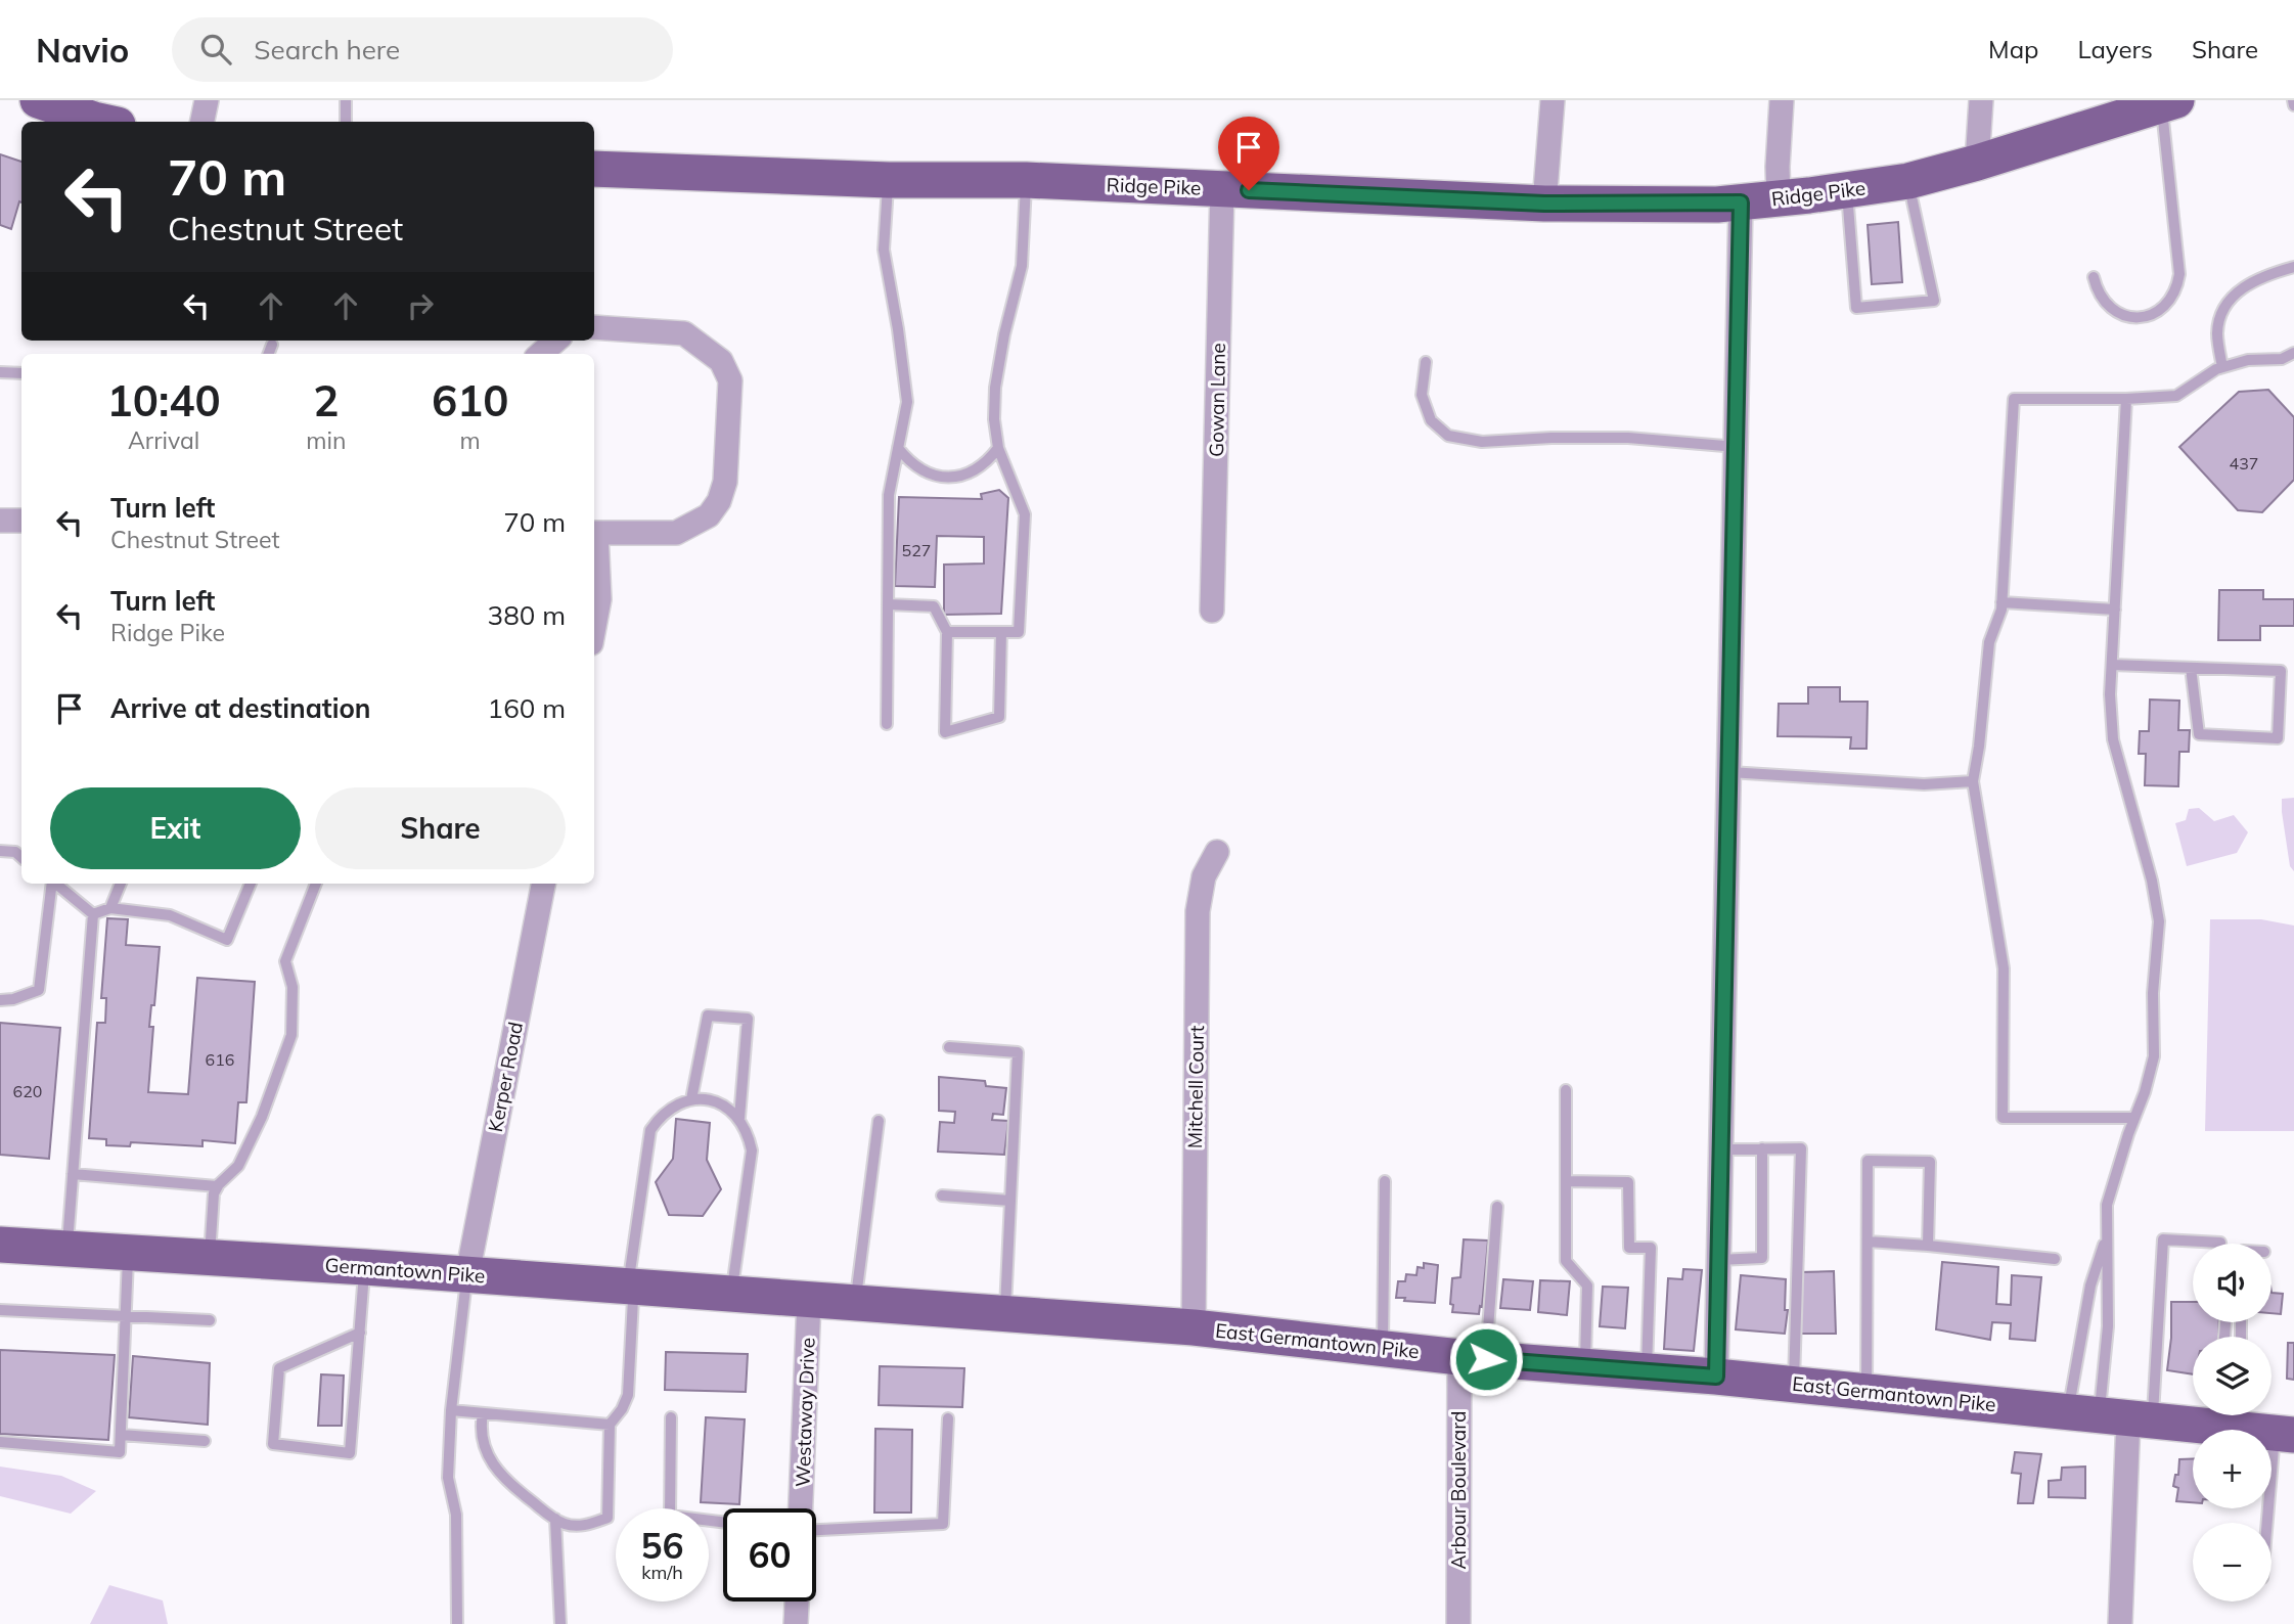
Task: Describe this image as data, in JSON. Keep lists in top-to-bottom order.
{
  "streets": {
    "main road": ["Ridge Pike", "Germantown Pike", "East Germantown Pike"],
    "street": [
      "Gowan Lane",
      "Kerper Road",
      "Mitchell Court",
      "Westaway Drive",
      "Arbour Boulevard"
    ]
  },
  "crossings": [
    ["Ridge Pike", "Gowan Lane"],
    ["Kerper Road", "Germantown Pike"],
    ["Mitchell Court", "East Germantown Pike"],
    ["Germantown Pike", "East Germantown Pike"],
    ["Germantown Pike", "Westaway Drive"],
    ["East Germantown Pike", "Westaway Drive"],
    ["East Germantown Pike", "Arbour Boulevard"]
  ],
  "house_numbers": [
    "437",
    "527",
    "616",
    "620"
  ],
  "page": {
    "header": "Navio",
    "search": "Search here",
    "nav": ["Map", "Layers", "Share"],
    "turn": ["70 m", "Chestnut Street"],
    "eta": [
      "10:40",
      "Arrival",
      "2",
      "min",
      "610",
      "m"
    ],
    "list": [
      {
        "name": "Turn left",
        "note": "Chestnut Street",
        "value": "70 m"
      },
      {
        "name": "Turn left",
        "note": "Ridge Pike",
        "value": "380 m"
      },
      {
        "name": "Arrive at destination",
        "value": "160 m"
      }
    ],
    "buttons": ["Exit", "Share"],
    "map_buttons": ["+", "−"],
    "speed": "56 km/h",
    "limit": "60"
  }
}
